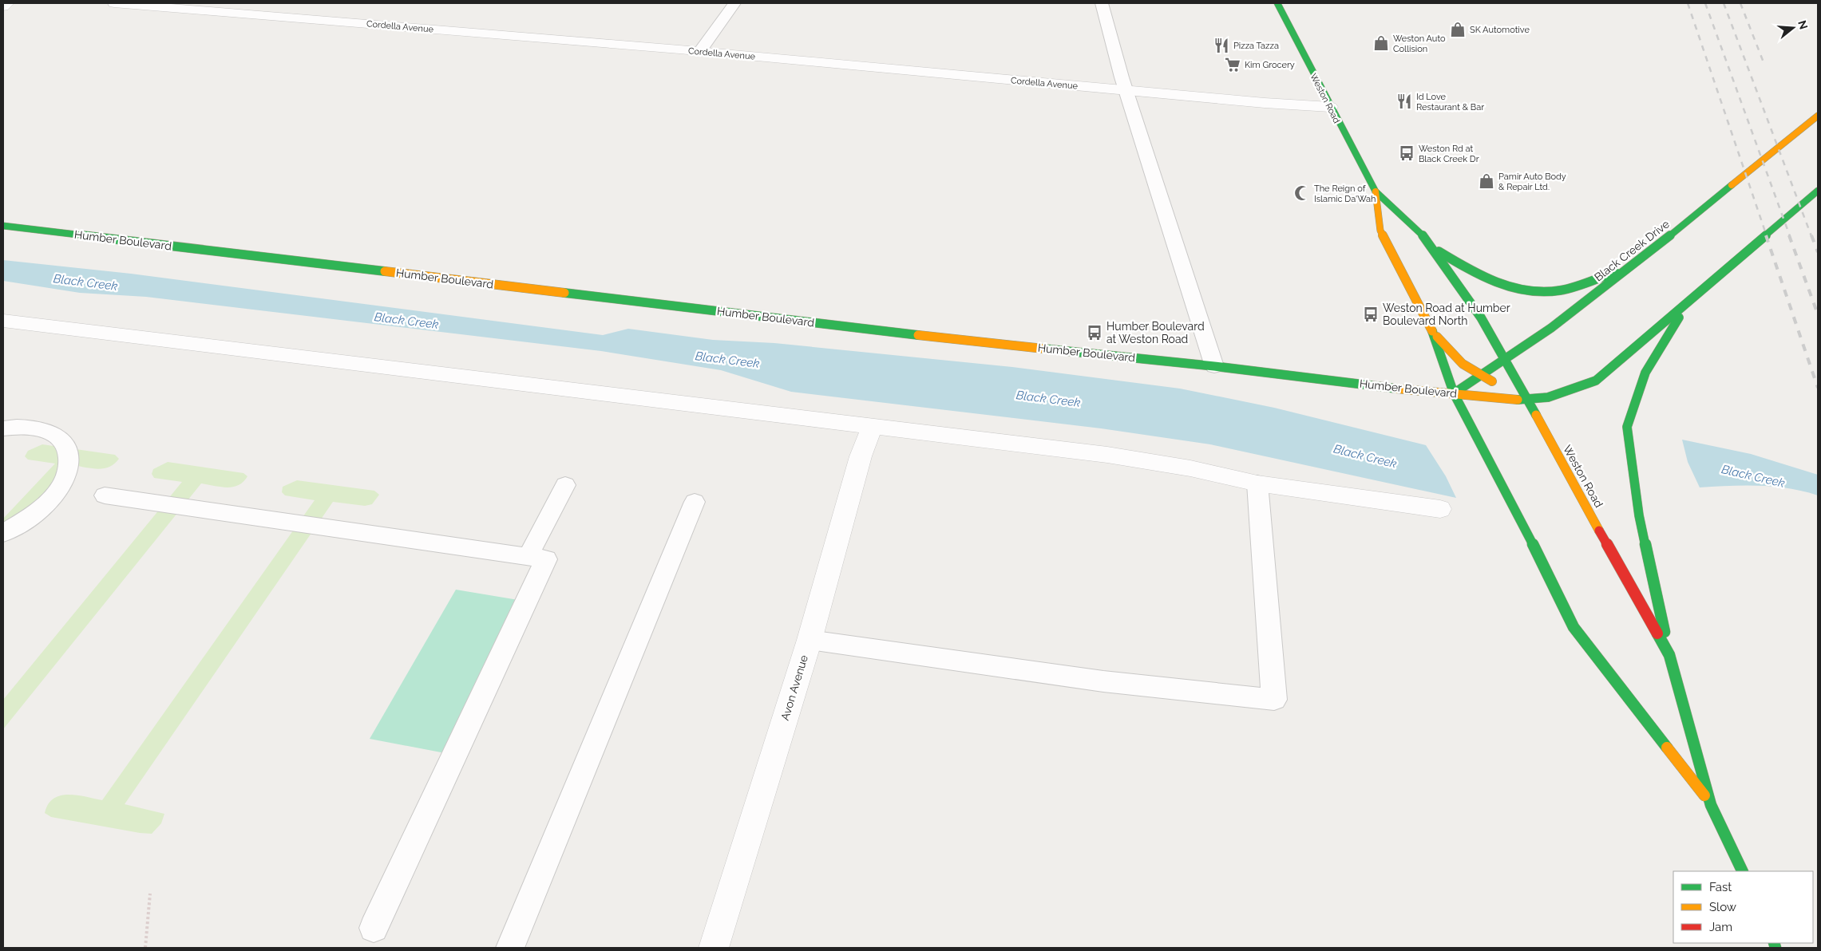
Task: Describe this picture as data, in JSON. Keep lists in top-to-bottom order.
{
  "streets": {
    "main road": ["Weston Road", "Humber Boulevard", "Black Creek Drive"],
    "street": ["Cordella Avenue", "Avon Avenue"]
  },
  "crossings": [
    ["Cordella Avenue", "Weston Road"],
    ["Weston Road", "Humber Boulevard"],
    ["Weston Road", "Black Creek Drive"],
    ["Humber Boulevard", "Black Creek Drive"]
  ],
  "water": ["Black Creek"],
  "places": {
    "shop": ["SK Automotive", "Weston Auto Collision", "Pamir Auto Body & Repair Ltd."],
    "restaurant": ["Pizza Tazza", "Id Love Restaurant & Bar"],
    "supermarket": ["Kim Grocery"],
    "bus stop": ["Weston Rd at Black Creek Dr", "Weston Road at Humber Boulevard North", "Humber Boulevard at Weston Road"],
    "mosque": ["The Reign of Islamic Da'Wah"]
  },
  "legend": ["Fast", "Slow", "Jam"],
  "north": "right"
}
